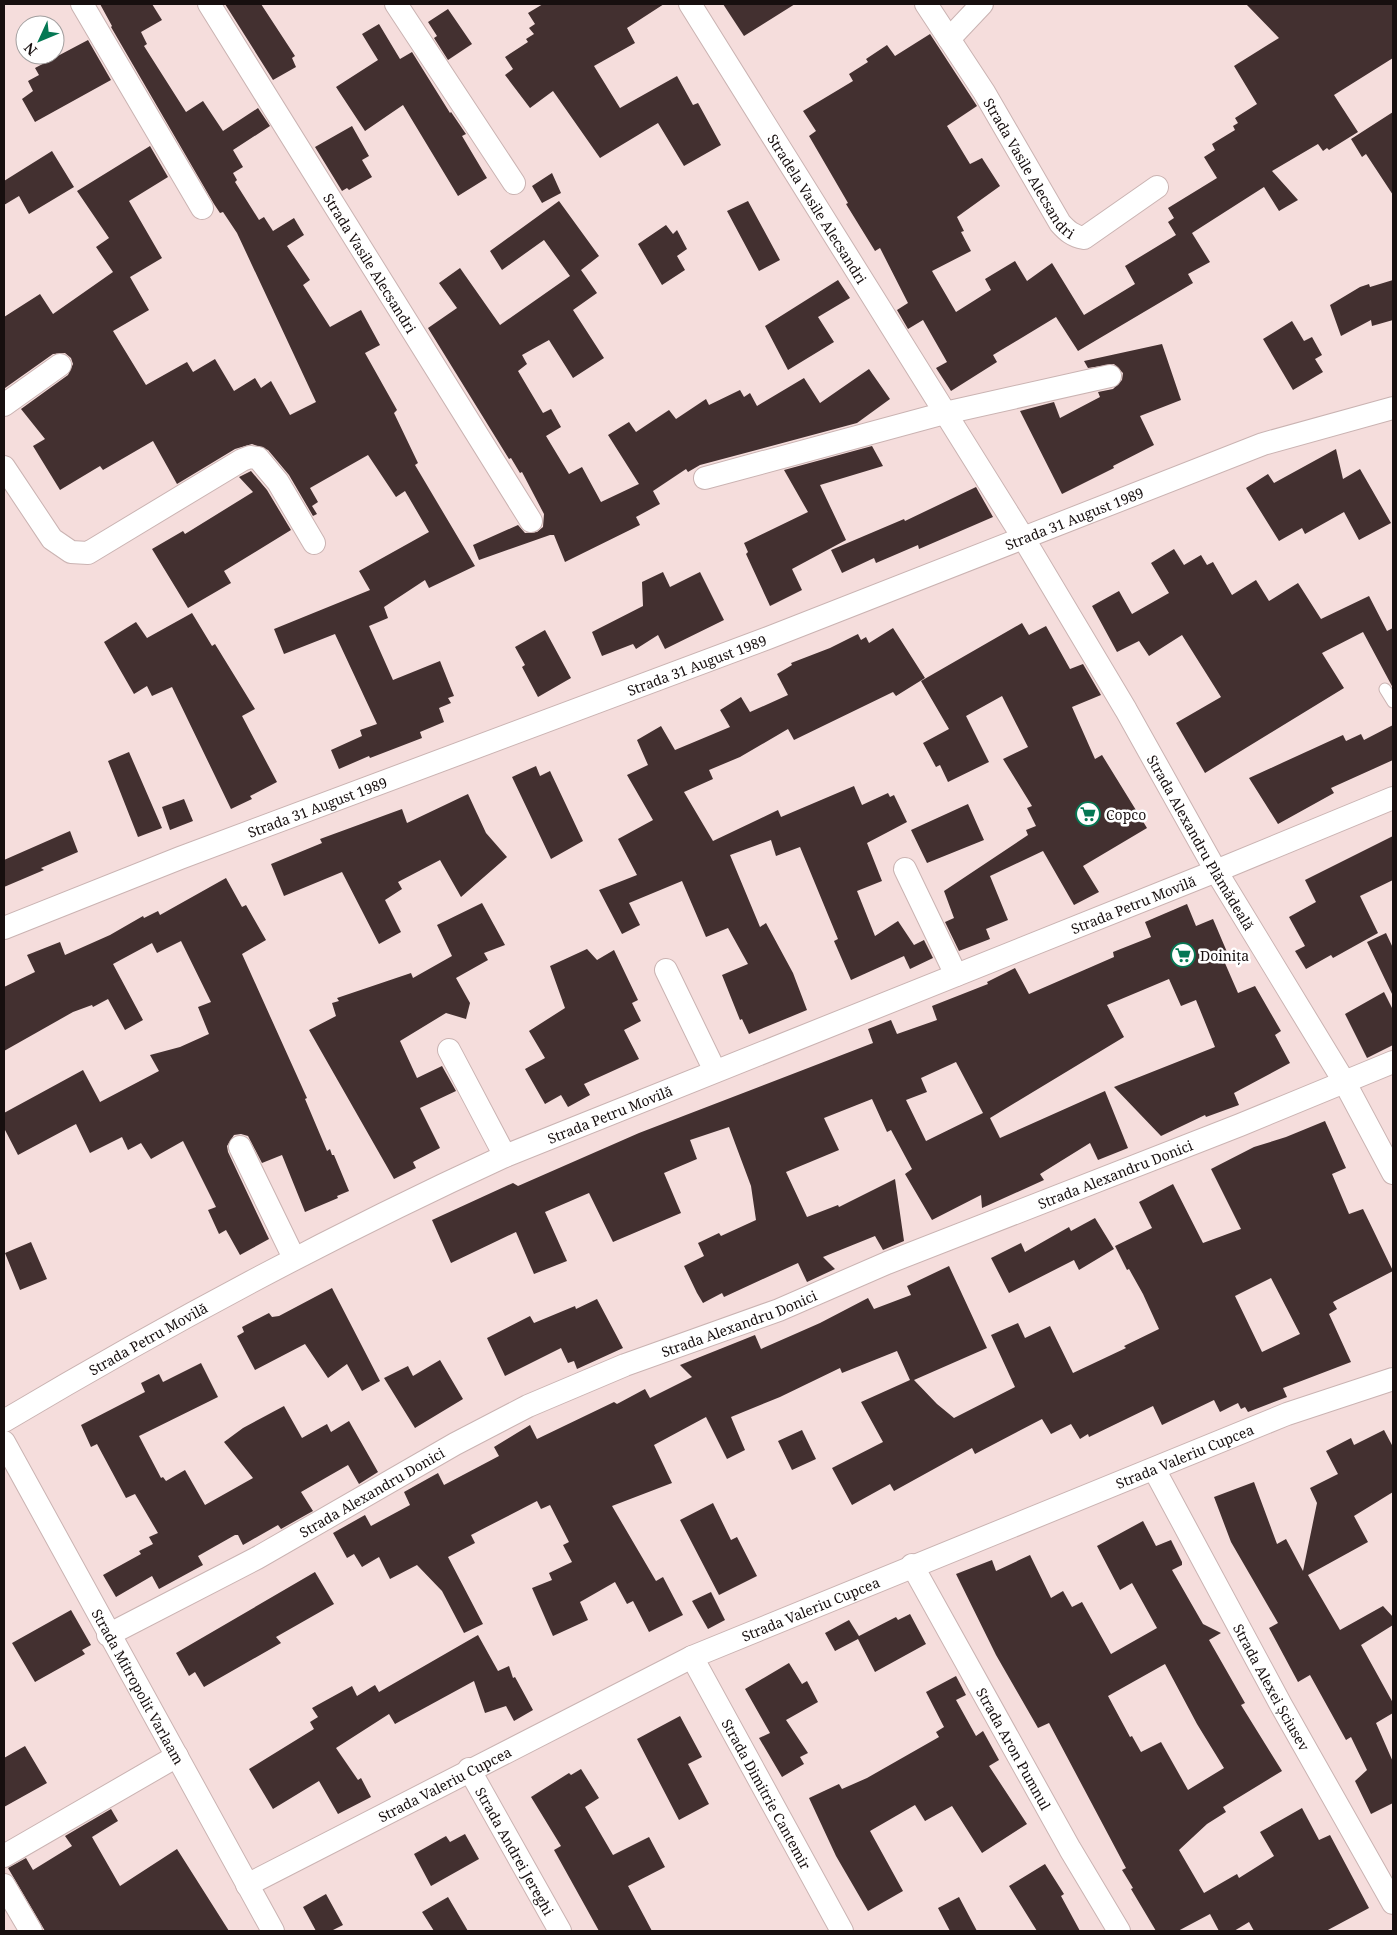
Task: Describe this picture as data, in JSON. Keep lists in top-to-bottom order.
{
  "streets": {
    "street": [
      "Strada Vasile Alecsandri",
      "Stradela Vasile Alecsandri",
      "Strada 31 August 1989",
      "Strada Alexandru Plămădeală",
      "Strada Petru Movilă",
      "Strada Alexandru Donici",
      "Strada Valeriu Cupcea",
      "Strada Mitropolit Varlaam",
      "Strada Alexei Șciusev",
      "Strada Aron Pumnul",
      "Strada Dimitrie Cantemir",
      "Strada Andrei Jereghi"
    ]
  },
  "crossings": [
    ["Stradela Vasile Alecsandri", "Strada 31 August 1989"],
    ["Stradela Vasile Alecsandri", "Strada Alexandru Plămădeală"],
    ["Strada 31 August 1989", "Strada Alexandru Plămădeală"],
    ["Strada Alexandru Plămădeală", "Strada Petru Movilă"],
    ["Strada Alexandru Plămădeală", "Strada Alexandru Donici"],
    ["Strada Alexandru Donici", "Strada Mitropolit Varlaam"],
    ["Strada Valeriu Cupcea", "Strada Mitropolit Varlaam"],
    ["Strada Valeriu Cupcea", "Strada Alexei Șciusev"],
    ["Strada Valeriu Cupcea", "Strada Aron Pumnul"],
    ["Strada Valeriu Cupcea", "Strada Dimitrie Cantemir"],
    ["Strada Valeriu Cupcea", "Strada Andrei Jereghi"]
  ],
  "places": {
    "supermarket": ["Copco", "Doinița"]
  },
  "north": "bottom left"
}
